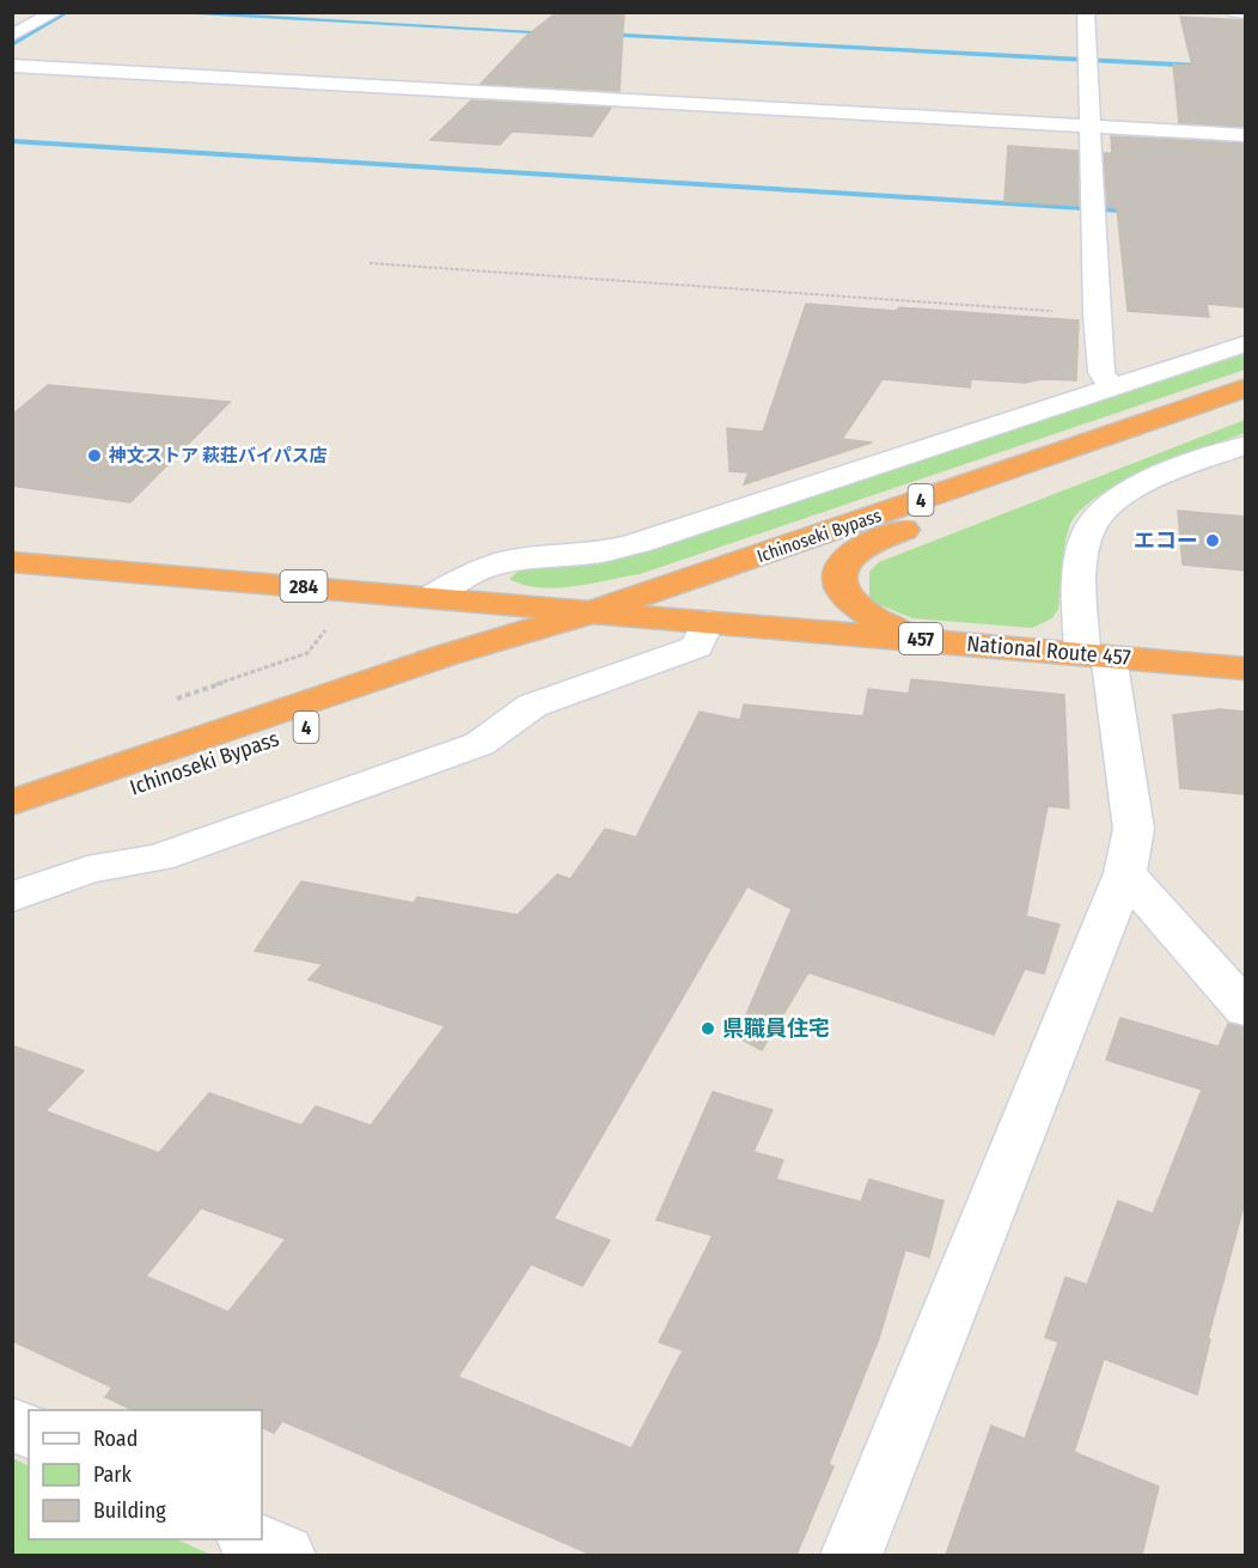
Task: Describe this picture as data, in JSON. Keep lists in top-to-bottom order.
{
  "streets": {
    "highway": [
      "4",
      "Ichinoseki Bypass",
      "284",
      "457",
      "National Route 457"
    ]
  },
  "crossings": [
    ["Ichinoseki Bypass", "284"],
    ["Ichinoseki Bypass", "National Route 457"],
    ["284", "National Route 457"]
  ],
  "places": ["神文ストア 萩荘バイパス店", "エコー", "県職員住宅"],
  "legend": ["Road", "Park", "Building"]
}
